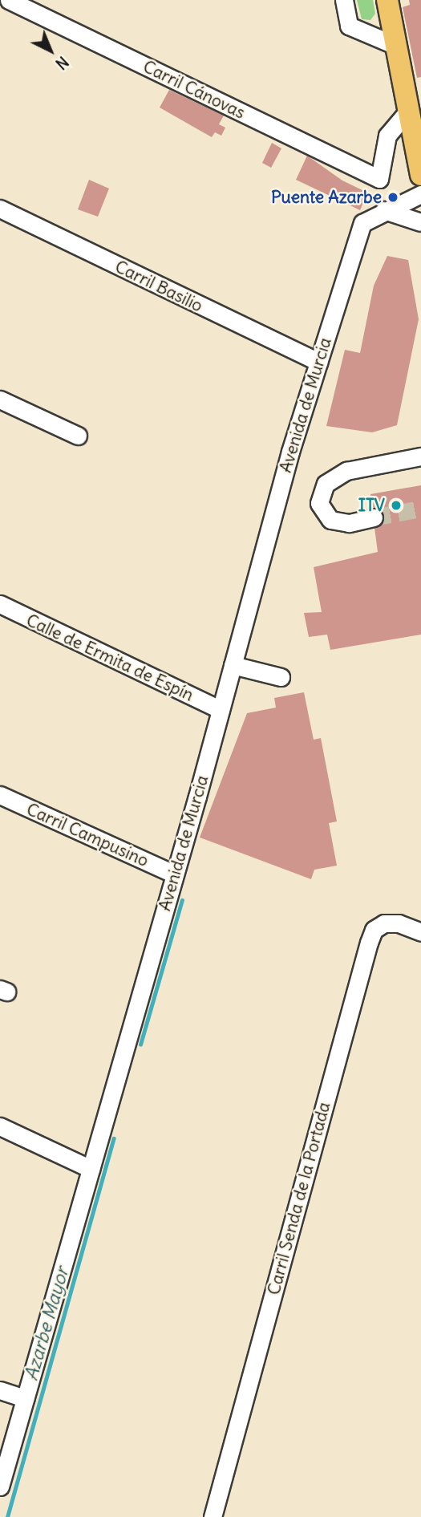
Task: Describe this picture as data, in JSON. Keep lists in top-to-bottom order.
{
  "streets": {
    "street": [
      "Carril Cánovas",
      "Carril Basilio",
      "Avenida de Murcia",
      "Calle de Ermita de Espín",
      "Carril Campusino",
      "Carril Senda de la Portada"
    ]
  },
  "crossings": [
    ["Carril Basilio", "Avenida de Murcia"],
    ["Avenida de Murcia", "Calle de Ermita de Espín"],
    ["Avenida de Murcia", "Carril Campusino"]
  ],
  "water": ["Azarbe Mayor"],
  "places": ["Puente Azarbe", "ITV"],
  "north": "bottom right"
}
